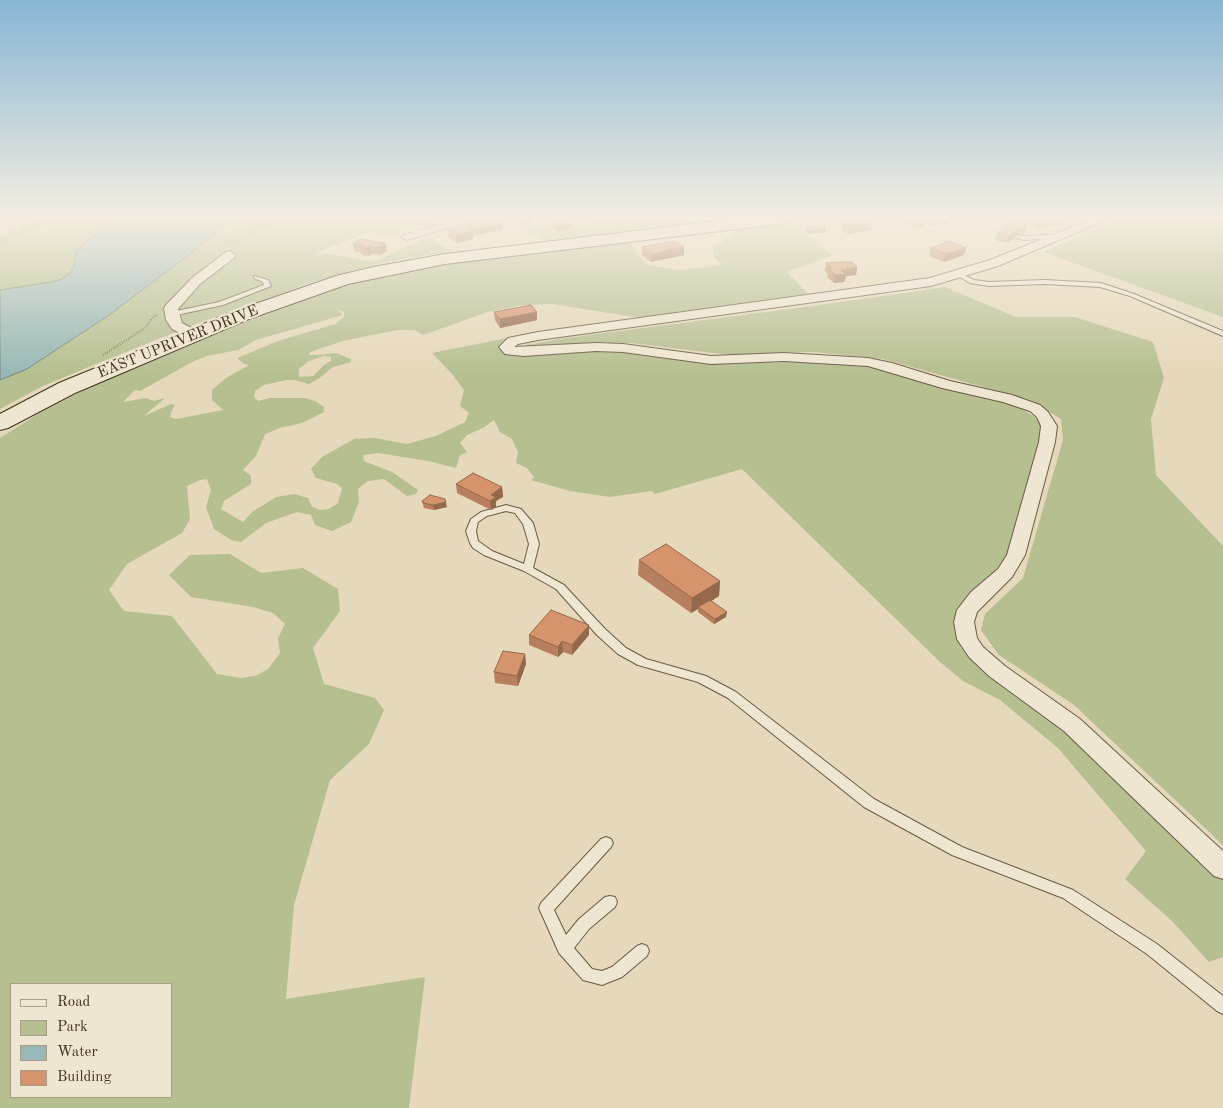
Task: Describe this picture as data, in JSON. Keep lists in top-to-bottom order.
{
  "streets": {
    "street": ["EAST UPRIVER DRIVE"]
  },
  "legend": [
    "Road",
    "Park",
    "Water",
    "Building"
  ]
}
